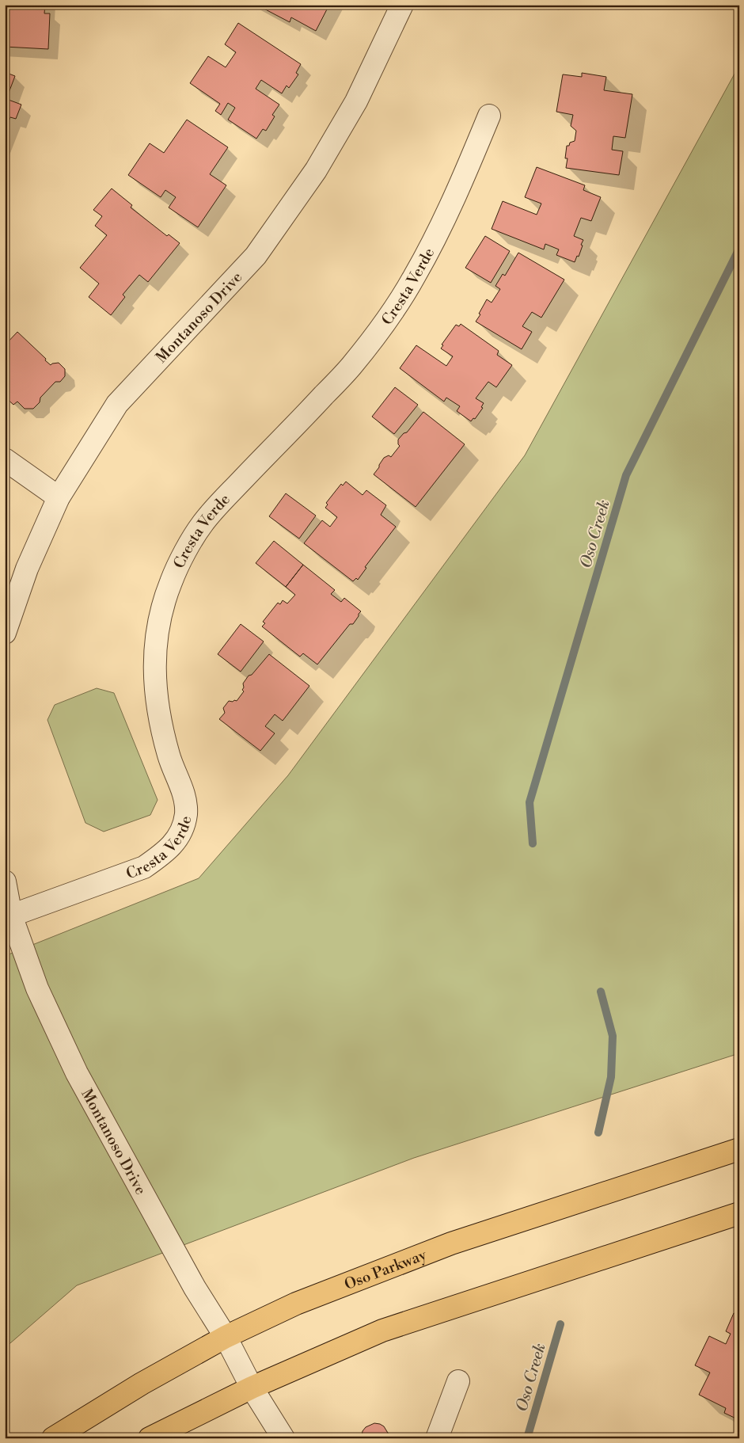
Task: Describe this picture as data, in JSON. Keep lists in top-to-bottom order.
{
  "streets": {
    "main road": ["Oso Parkway"],
    "street": ["Cresta Verde", "Montanoso Drive"]
  },
  "crossings": [
    ["Cresta Verde", "Montanoso Drive"],
    ["Montanoso Drive", "Oso Parkway"]
  ],
  "water": ["Oso Creek"]
}
